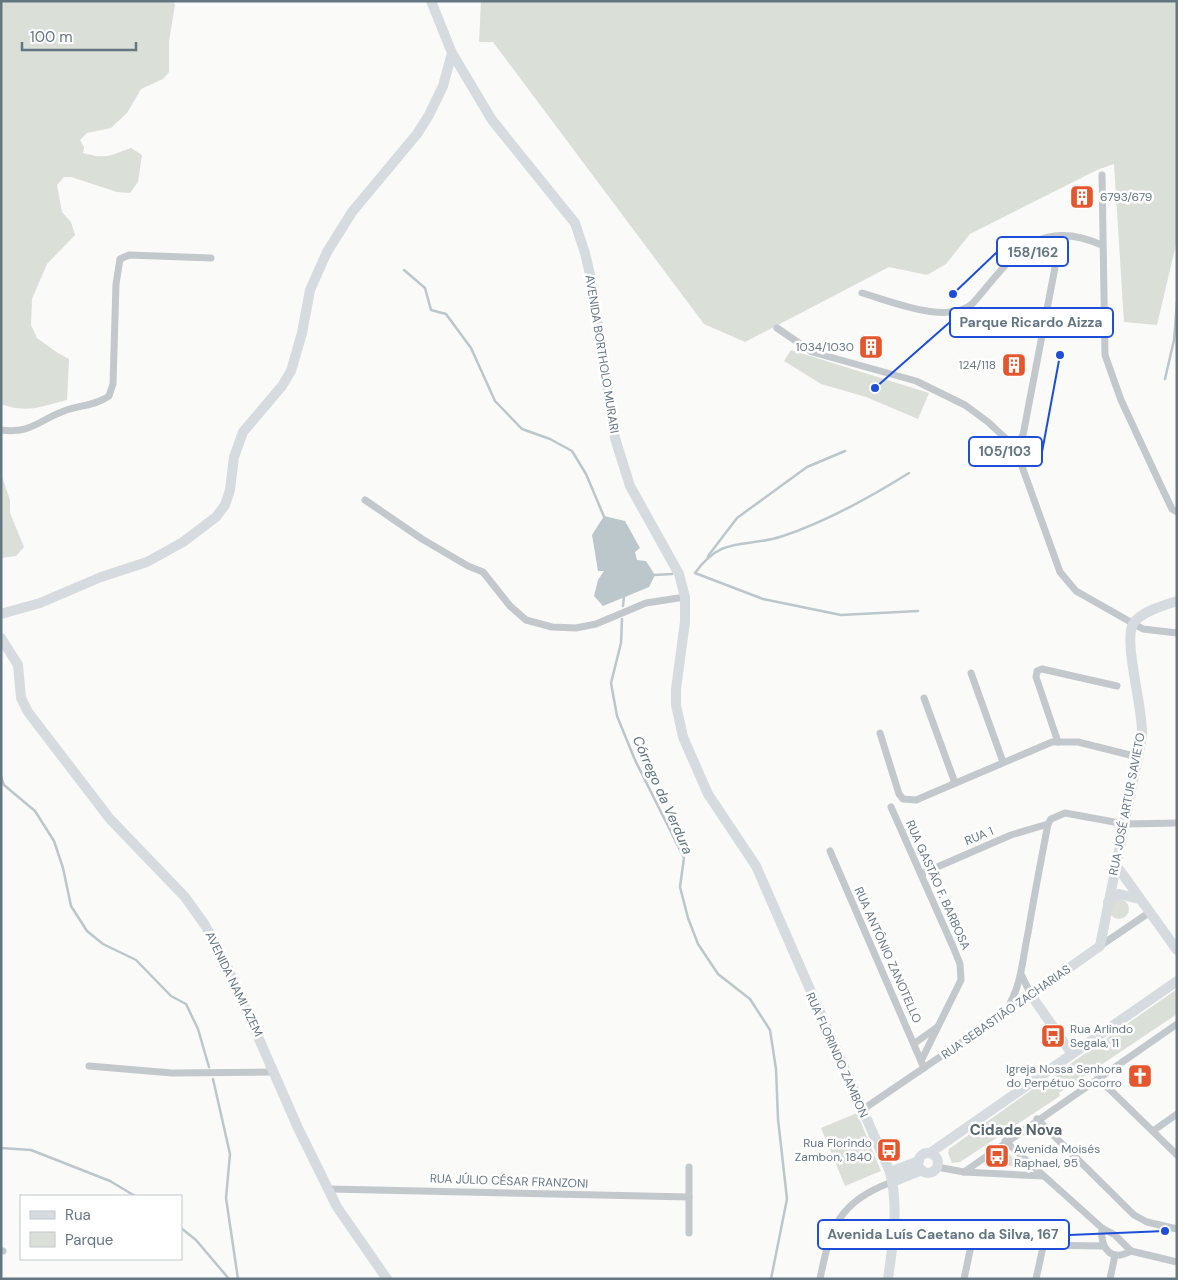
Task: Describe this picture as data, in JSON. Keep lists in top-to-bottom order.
{
  "streets": {
    "street": [
      "AVENIDA BORTHOLO MURARI",
      "RUA JOSÉ ARTUR SAVIETO",
      "RUA 1",
      "RUA GASTÃO F. BARBOSA",
      "RUA ANTÔNIO ZANOTELLO",
      "AVENIDA NAMI AZEM",
      "RUA SEBASTIÃO ZACHARIAS",
      "RUA FLORINDO ZAMBON",
      "RUA JÚLIO CÉSAR FRANZONI"
    ]
  },
  "crossings": [
    ["AVENIDA BORTHOLO MURARI", "RUA FLORINDO ZAMBON"],
    ["RUA JOSÉ ARTUR SAVIETO", "RUA 1"],
    ["RUA JOSÉ ARTUR SAVIETO", "RUA SEBASTIÃO ZACHARIAS"],
    ["RUA 1", "RUA GASTÃO F. BARBOSA"],
    ["RUA GASTÃO F. BARBOSA", "RUA ANTÔNIO ZANOTELLO"],
    ["RUA ANTÔNIO ZANOTELLO", "RUA SEBASTIÃO ZACHARIAS"],
    ["AVENIDA NAMI AZEM", "RUA JÚLIO CÉSAR FRANZONI"],
    ["RUA SEBASTIÃO ZACHARIAS", "RUA FLORINDO ZAMBON"]
  ],
  "districts": ["Cidade Nova"],
  "water": ["Córrego da Verdura"],
  "places": {
    "building": ["6793/679", "1034/1030", "124/118"],
    "other": [
      "158/162",
      "105/103",
      "Parque Ricardo Aizza",
      "Avenida Luís Caetano da Silva, 167"
    ],
    "bus stop": ["Rua Arlindo Segala, 11", "Rua Florindo Zambon, 1840", "Avenida Moisés Raphael, 95"],
    "church": ["Igreja Nossa Senhora do Perpétuo Socorro"]
  },
  "legend": ["Rua", "Parque"],
  "scale_bar": "100 m"
}
